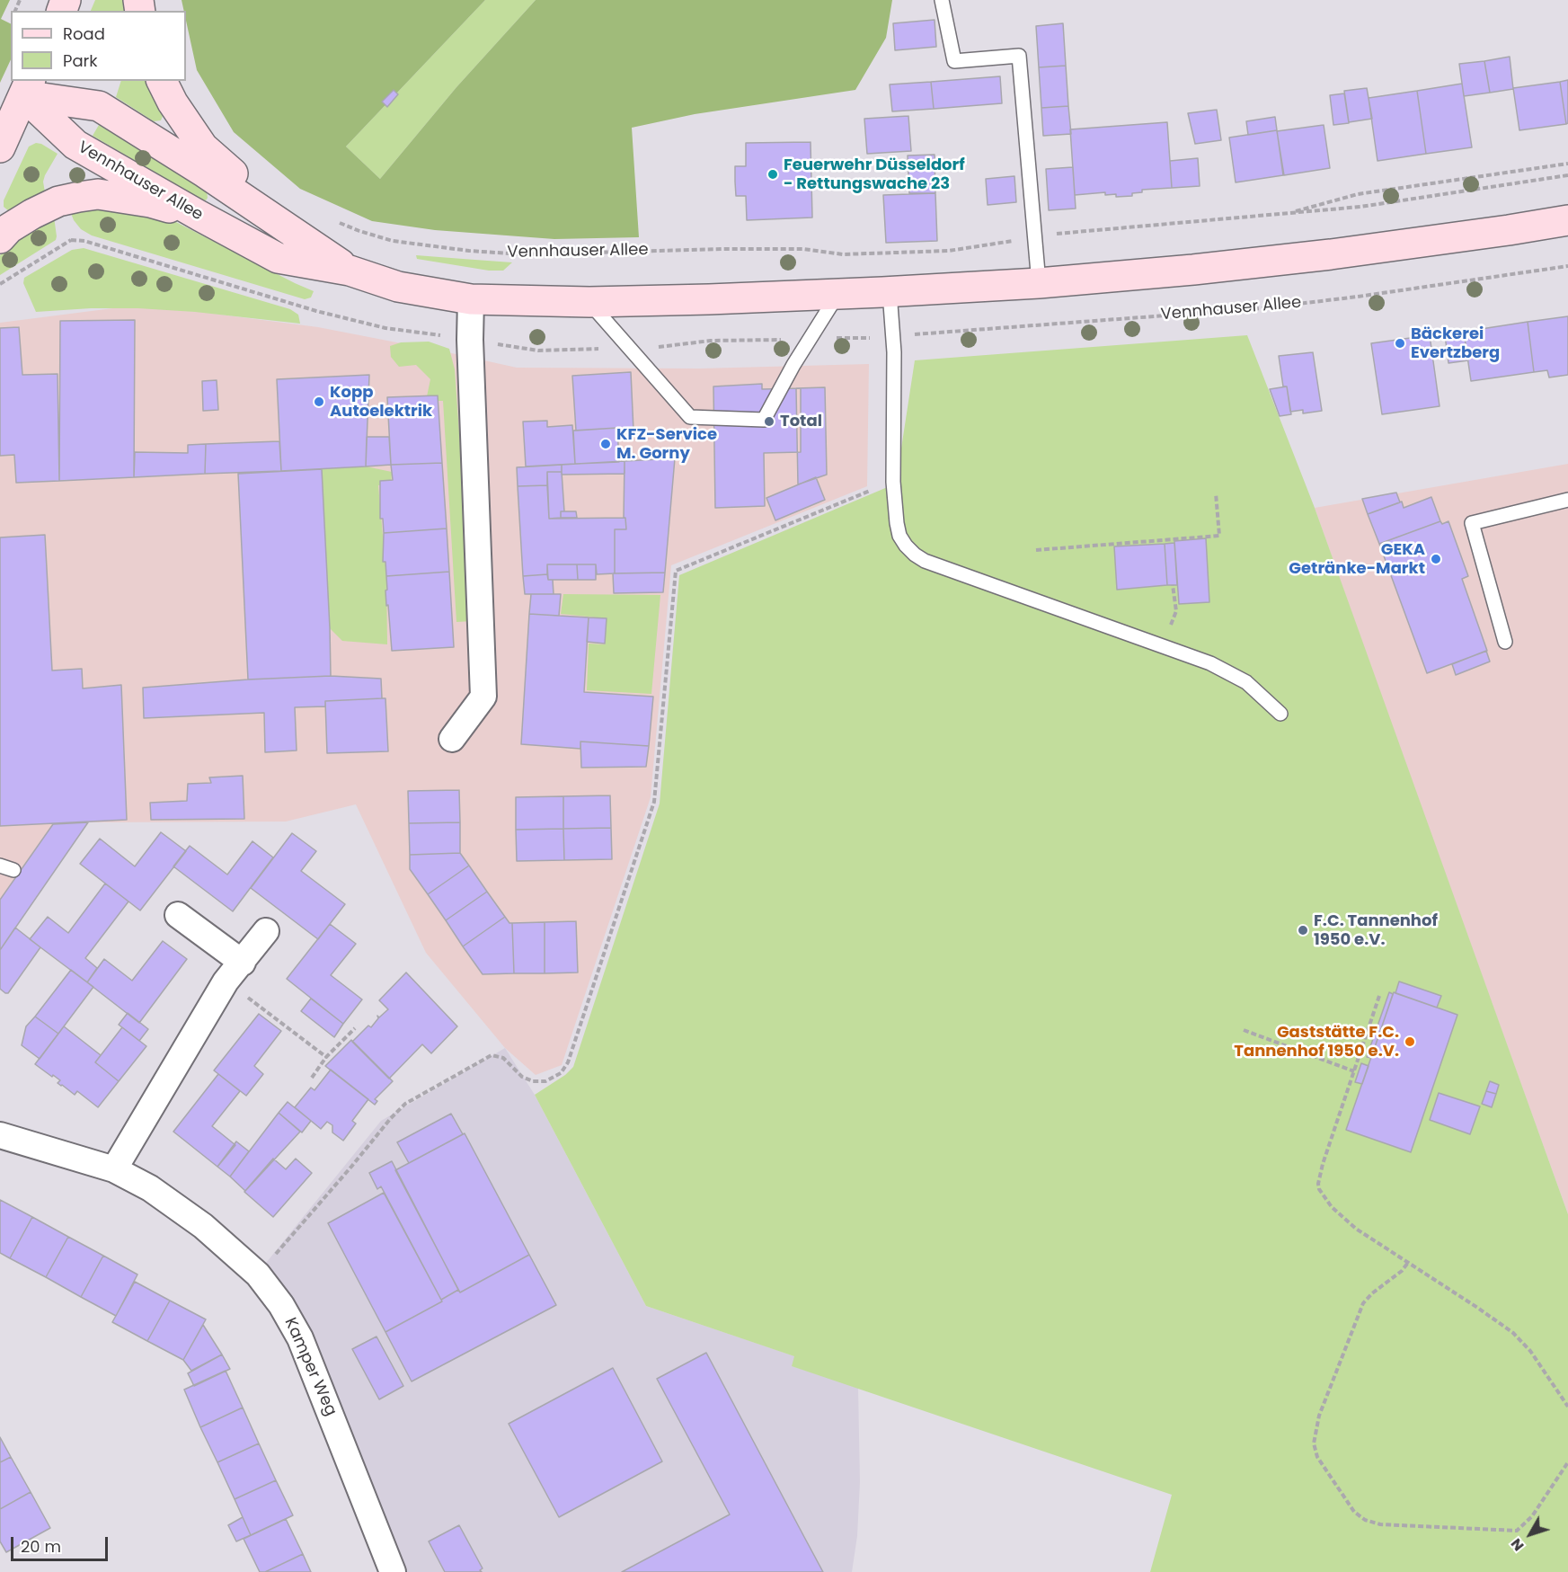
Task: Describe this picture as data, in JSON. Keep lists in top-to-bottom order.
{
  "streets": {
    "main road": ["Vennhauser Allee"],
    "street": ["Kamper Weg"]
  },
  "places": [
    "Feuerwehr Düsseldorf - Rettungswache 23",
    "Bäckerei Evertzberg",
    "Kopp Autoelektrik",
    "Total",
    "KFZ-Service M. Gorny",
    "GEKA Getränke-Markt",
    "F.C. Tannenhof 1950 e.V.",
    "Gaststätte F.C. Tannenhof 1950 e.V."
  ],
  "legend": ["Road", "Park"],
  "scale_bar": "20 m",
  "north": "bottom left"
}
